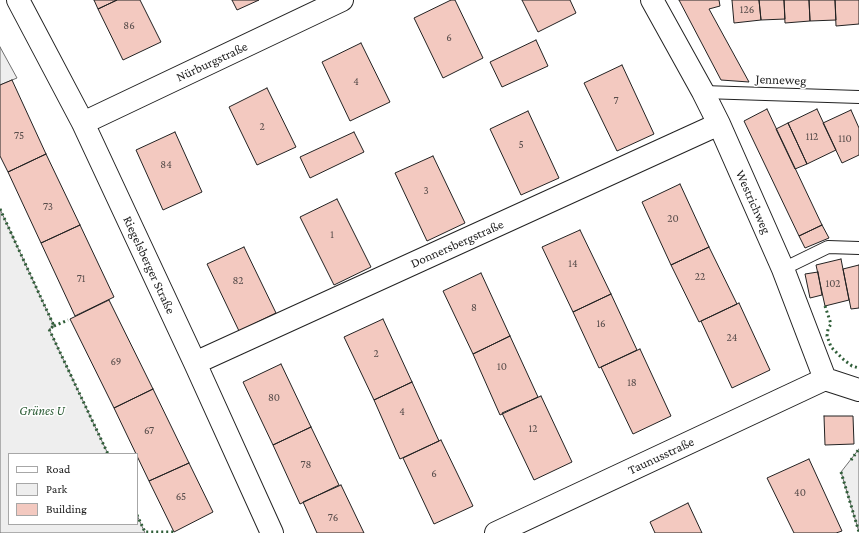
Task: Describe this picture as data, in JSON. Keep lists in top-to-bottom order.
{
  "streets": {
    "street": [
      "Nürburgstraße",
      "Westrichweg",
      "Donnersbergstraße",
      "Riegelsberger Straße",
      "Taunusstraße"
    ],
    "lane": ["Jenneweg"]
  },
  "crossings": [
    ["Nürburgstraße", "Riegelsberger Straße"],
    ["Jenneweg", "Westrichweg"],
    ["Westrichweg", "Donnersbergstraße"],
    ["Westrichweg", "Taunusstraße"],
    ["Donnersbergstraße", "Riegelsberger Straße"]
  ],
  "parks": ["Grünes U"],
  "house_numbers": [
    "126",
    "86",
    "6",
    "4",
    "7",
    "2",
    "75",
    "112",
    "110",
    "5",
    "84",
    "3",
    "73",
    "20",
    "1",
    "14",
    "22",
    "71",
    "82",
    "102",
    "8",
    "16",
    "24",
    "2",
    "69",
    "10",
    "18",
    "80",
    "4",
    "12",
    "67",
    "78",
    "6",
    "40",
    "65",
    "76"
  ],
  "legend": ["Road", "Park", "Building"]
}
